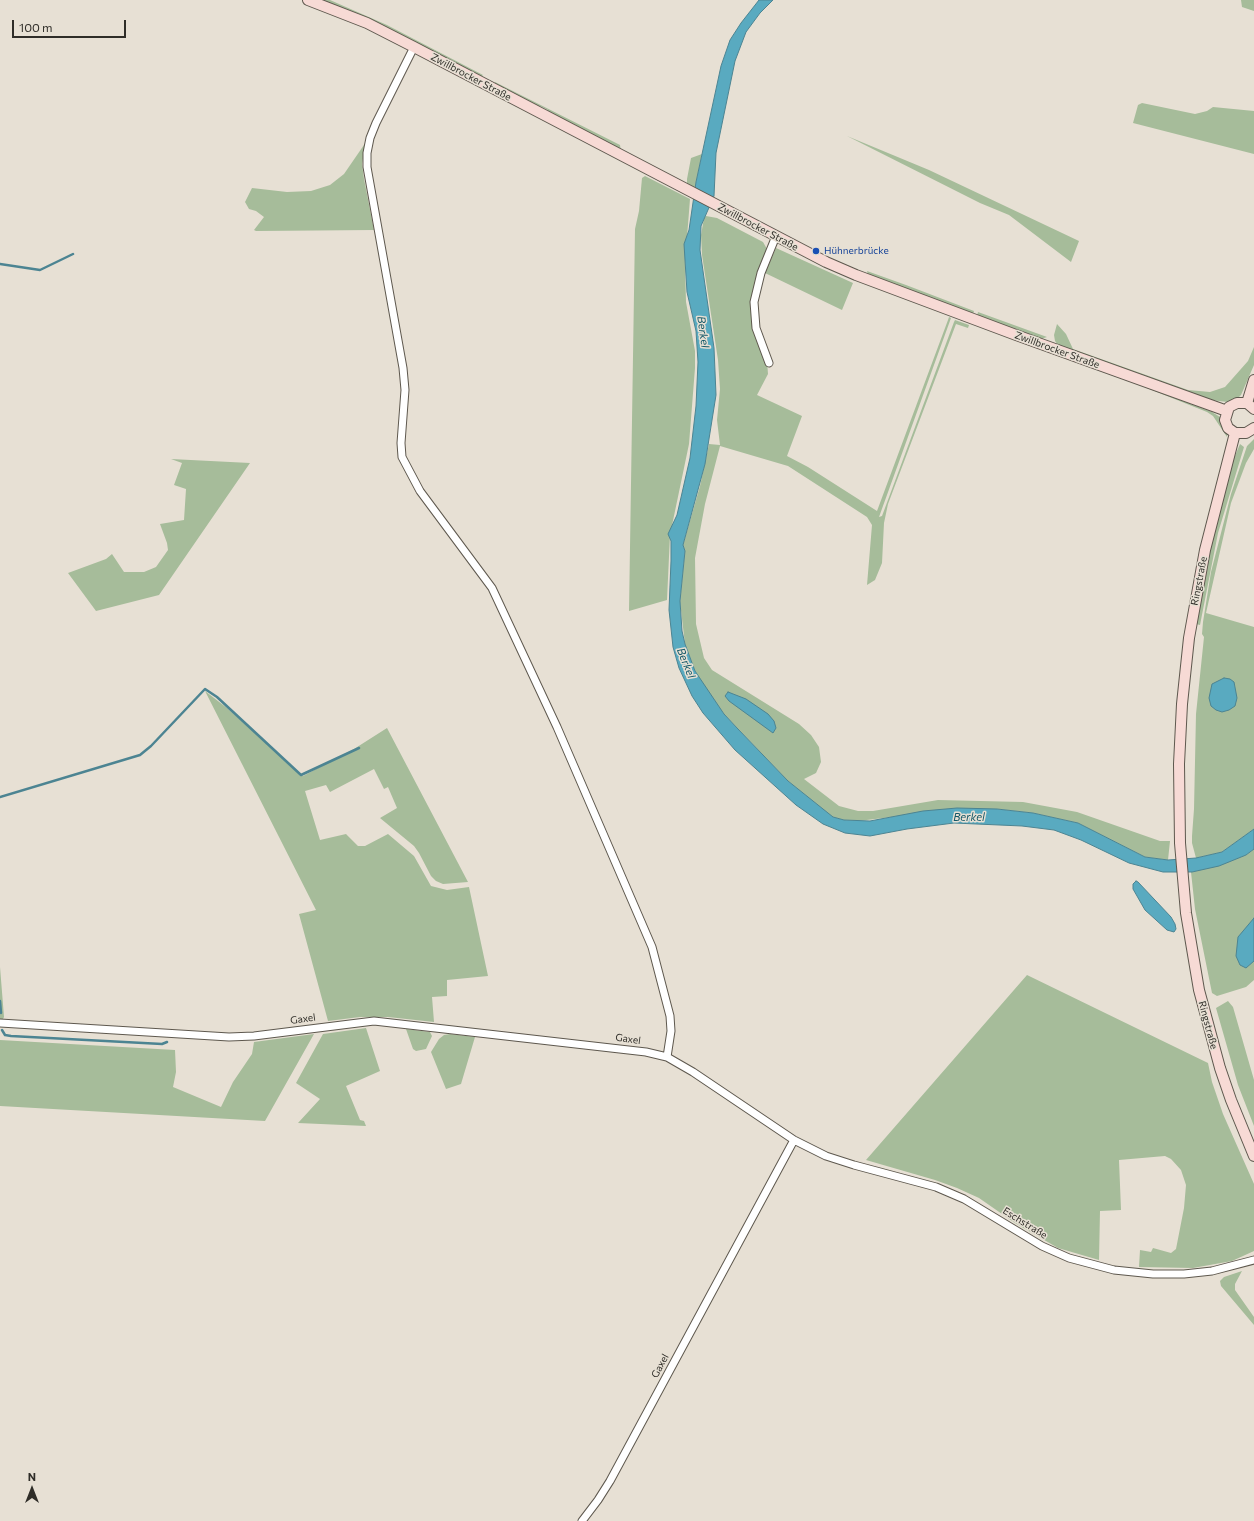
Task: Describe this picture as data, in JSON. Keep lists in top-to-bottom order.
{
  "streets": {
    "main road": ["Zwillbrocker Straße", "Ringstraße"],
    "street": ["Gaxel", "Eschstraße"]
  },
  "crossings": [
    ["Gaxel", "Eschstraße"]
  ],
  "water": ["Berkel"],
  "places": ["Hühnerbrücke"],
  "scale_bar": "100 m",
  "north": "top"
}
